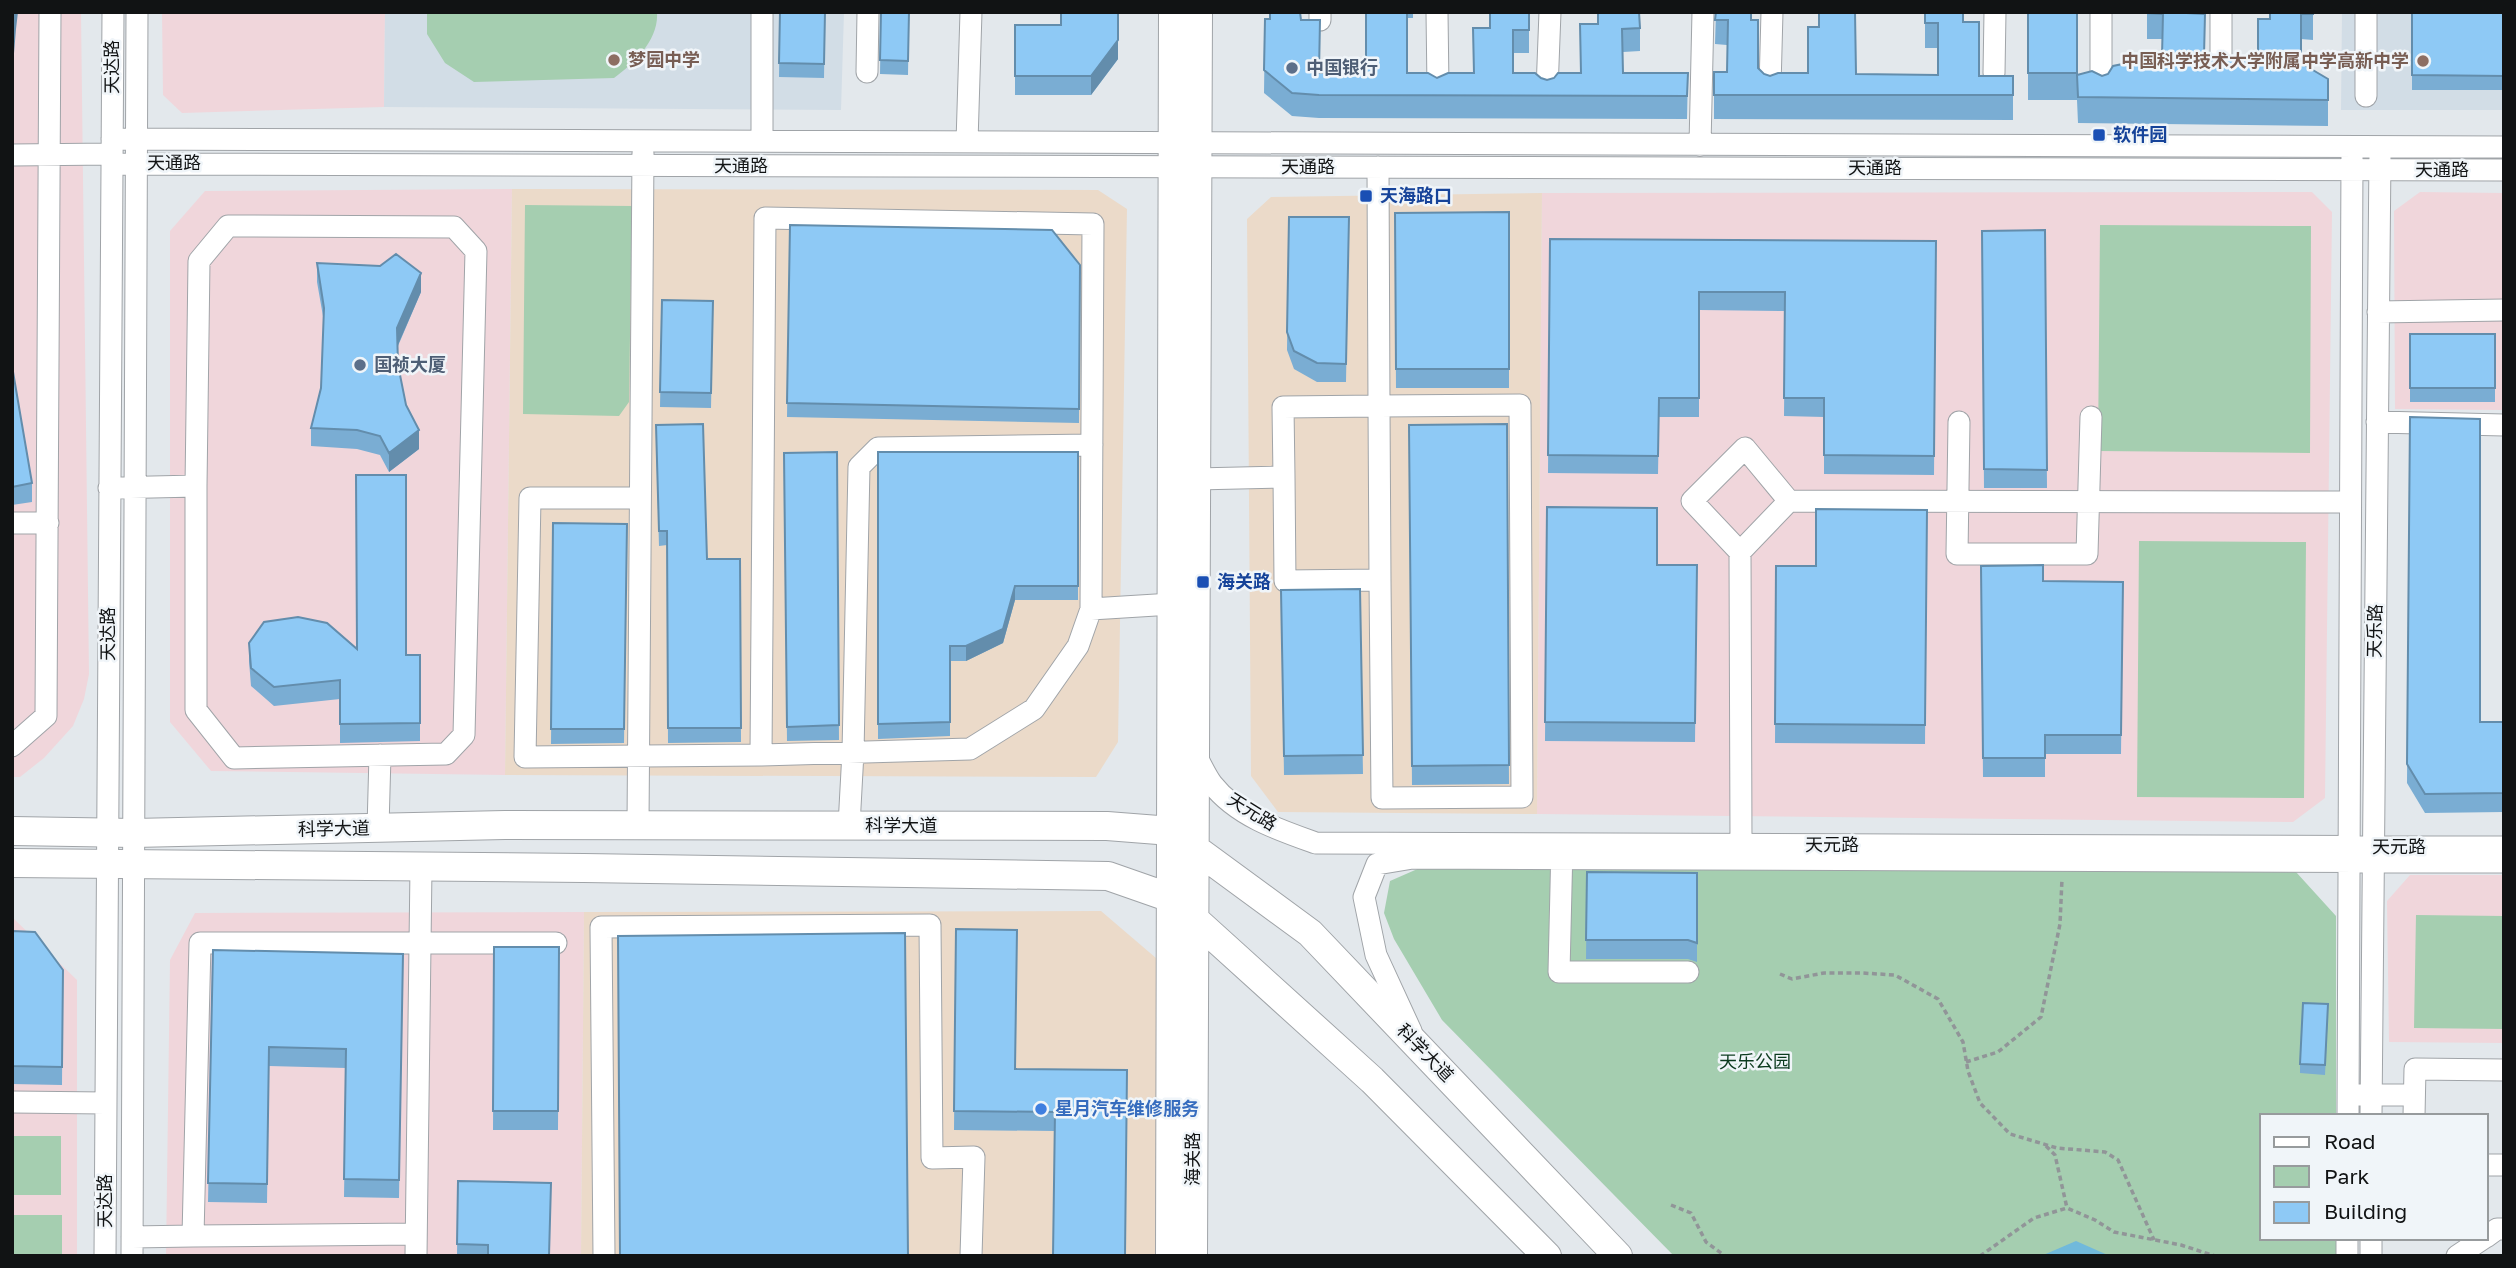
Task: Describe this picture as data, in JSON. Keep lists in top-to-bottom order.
{
  "streets": {
    "main road": ["科学大道", "海关路"],
    "street": [
      "天达路",
      "天通路",
      "天乐路",
      "天元路"
    ]
  },
  "crossings": [
    ["天达路", "天通路"],
    ["天达路", "科学大道"],
    ["天通路", "天乐路"],
    ["天通路", "海关路"],
    ["天乐路", "天元路"],
    ["天元路", "科学大道"],
    ["天元路", "海关路"],
    ["科学大道", "海关路"]
  ],
  "parks": ["天乐公园"],
  "places": {
    "other": [
      "梦园中学",
      "中国科学技术大学附属中学高新中学",
      "中国银行",
      "国祯大厦",
      "星月汽车维修服务"
    ],
    "transit": ["软件园", "天海路口", "海关路"]
  },
  "legend": ["Road", "Park", "Building"]
}
